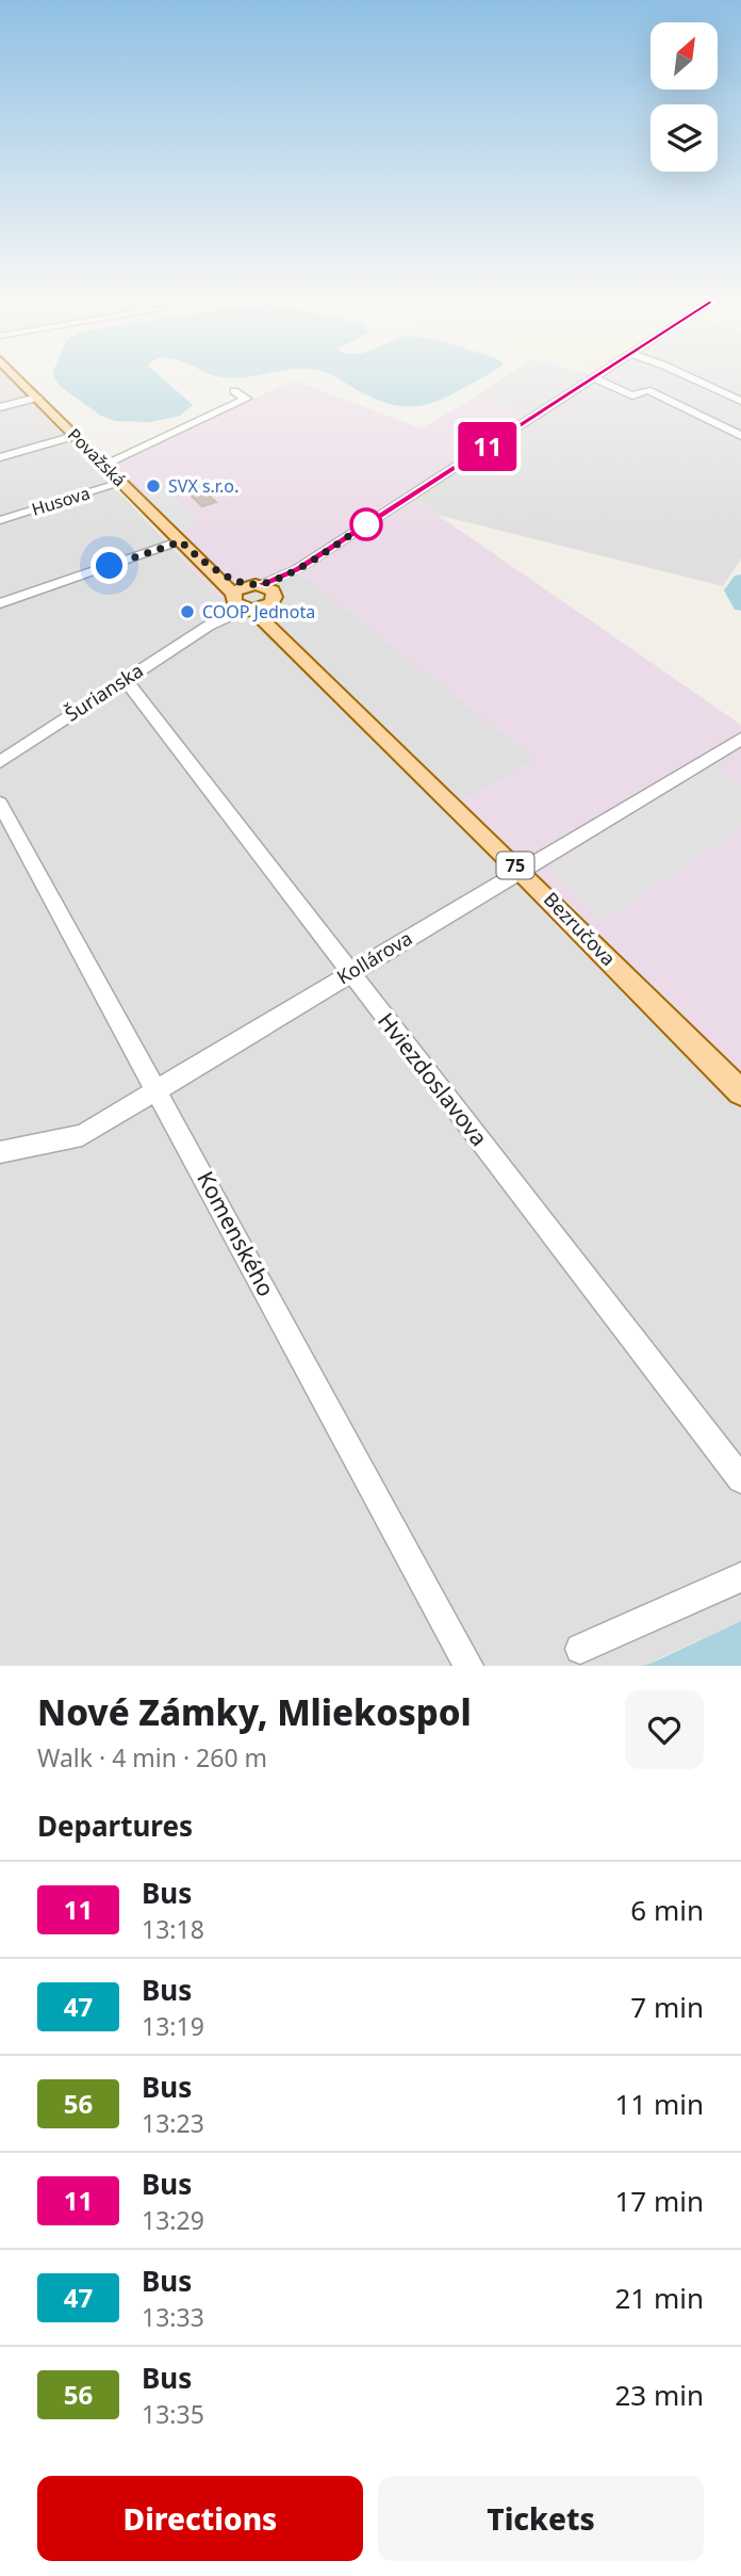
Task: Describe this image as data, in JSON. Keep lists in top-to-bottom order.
{
  "streets": {
    "main road": ["Považská", "75", "Bezručova"],
    "street": [
      "Husova",
      "Šurianska",
      "Kollárova",
      "Hviezdoslavova",
      "Komenského"
    ]
  },
  "crossings": [
    ["Považská", "Husova"],
    ["Považská", "Šurianska"],
    ["Považská", "Bezručova"],
    ["Šurianska", "Bezručova"],
    ["Šurianska", "Hviezdoslavova"],
    ["Bezručova", "Kollárova"],
    ["Kollárova", "Hviezdoslavova"],
    ["Kollárova", "Komenského"]
  ],
  "places": ["SVX s.r.o.", "COOP Jednota"],
  "lines": ["bus line 11"],
  "north": "top right",
  "page": {
    "on_map": "11",
    "heading": [
      ["Nové Zámky, Mliekospol", "Walk · 4 min · 260 m"],
      "Departures"
    ],
    "list": [
      {
        "mark": "11",
        "name": "Bus",
        "note": "13:18",
        "value": "6 min"
      },
      {
        "mark": "47",
        "name": "Bus",
        "note": "13:19",
        "value": "7 min"
      },
      {
        "mark": "56",
        "name": "Bus",
        "note": "13:23",
        "value": "11 min"
      },
      {
        "mark": "11",
        "name": "Bus",
        "note": "13:29",
        "value": "17 min"
      },
      {
        "mark": "47",
        "name": "Bus",
        "note": "13:33",
        "value": "21 min"
      },
      {
        "mark": "56",
        "name": "Bus",
        "note": "13:35",
        "value": "23 min"
      }
    ],
    "buttons": ["Directions", "Tickets"]
  }
}
